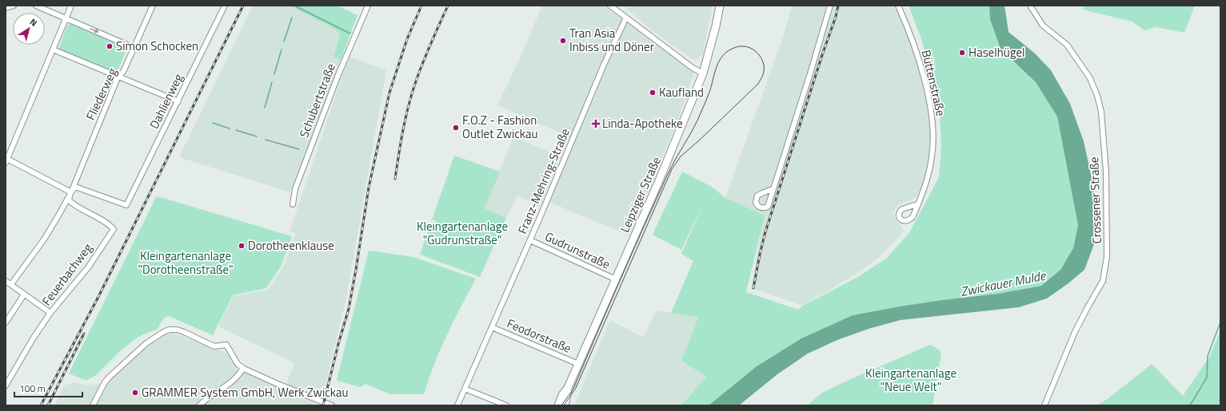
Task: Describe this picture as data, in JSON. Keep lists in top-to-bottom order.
{
  "streets": {
    "street": [
      "Büttenstraße",
      "Fliederweg",
      "Schubertstraße",
      "Dahlienweg",
      "Franz-Mehring-Straße",
      "Leipziger Straße",
      "Crossener Straße",
      "Gudrunstraße",
      "Feuerbachweg",
      "Feodorstraße"
    ]
  },
  "crossings": [
    ["Fliederweg", "Dahlienweg"],
    ["Fliederweg", "Feuerbachweg"],
    ["Dahlienweg", "Feuerbachweg"],
    ["Franz-Mehring-Straße", "Gudrunstraße"],
    ["Franz-Mehring-Straße", "Feodorstraße"],
    ["Leipziger Straße", "Gudrunstraße"],
    ["Leipziger Straße", "Feodorstraße"]
  ],
  "water": ["Zwickauer Mulde"],
  "parks": ["Kleingartenanlage \"Gudrunstraße\"", "Kleingartenanlage \"Dorotheenstraße\"", "Kleingartenanlage \"Neue Welt\""],
  "places": {
    "other": [
      "Tran Asia Inbiss und Döner",
      "Simon Schocken",
      "Haselhügel",
      "Kaufland",
      "F.O.Z - Fashion Outlet Zwickau",
      "Dorotheenklause",
      "GRAMMER System GmbH, Werk Zwickau"
    ],
    "health": ["Linda-Apotheke"]
  },
  "scale_bar": "100 m",
  "north": "top right"
}
